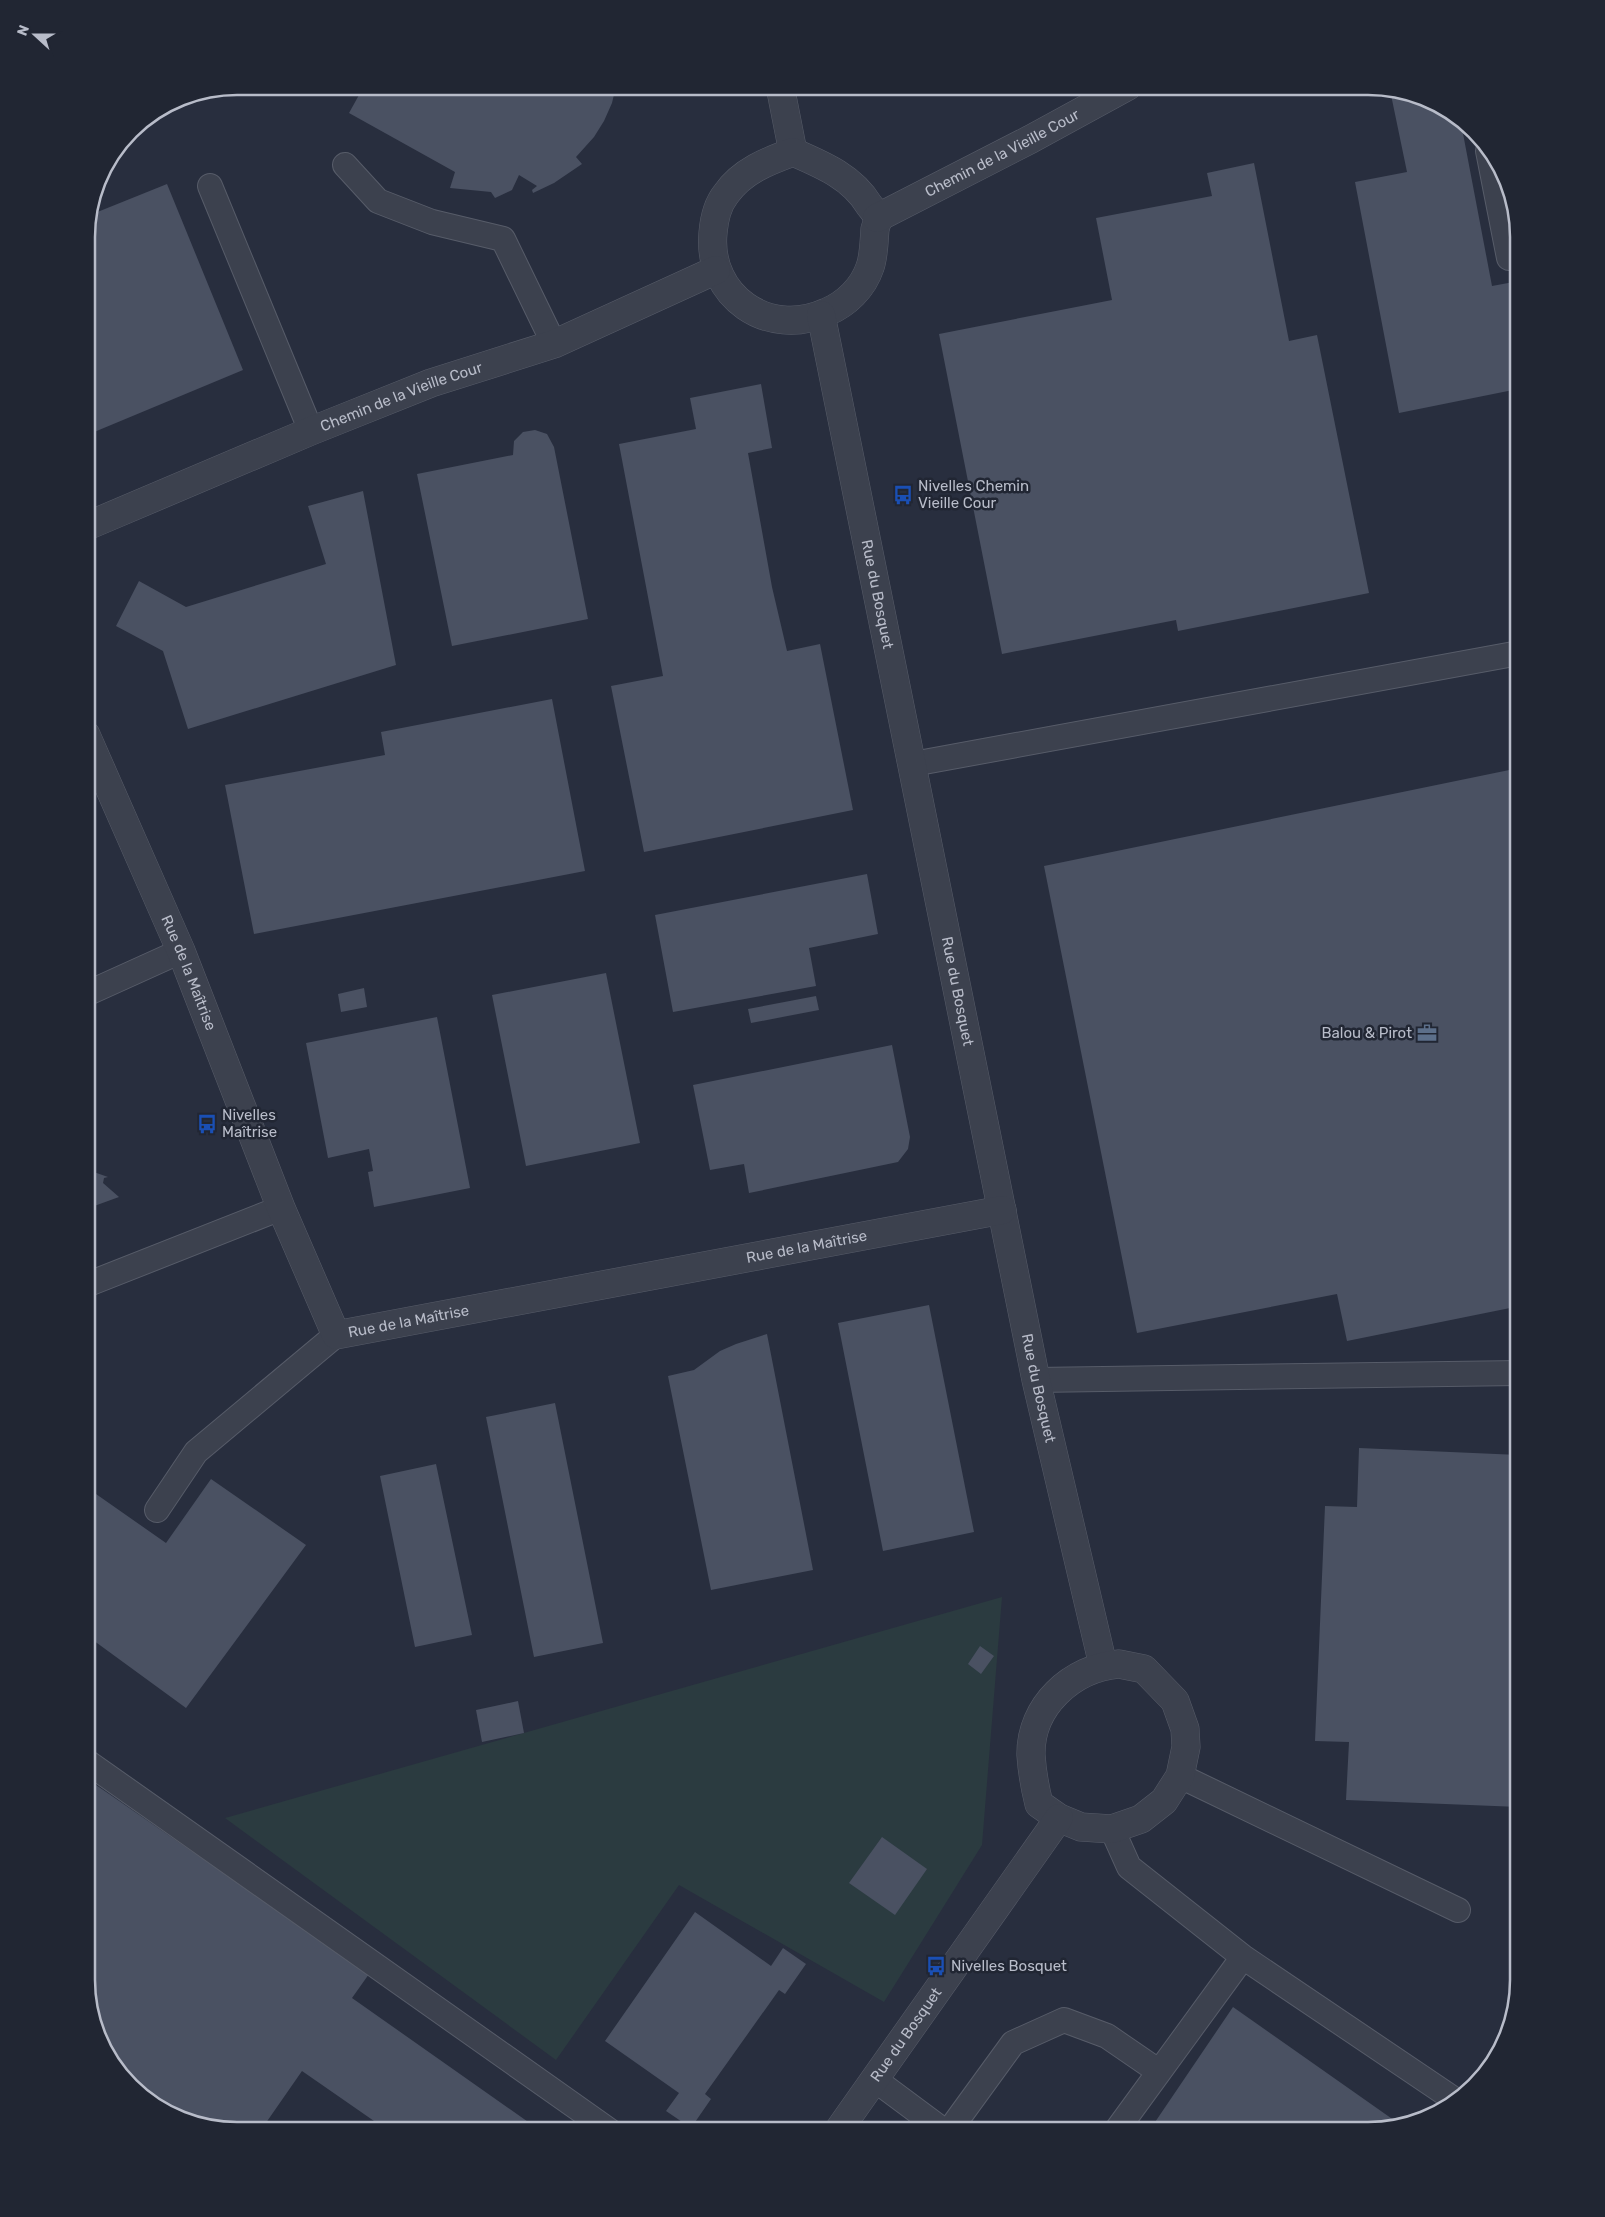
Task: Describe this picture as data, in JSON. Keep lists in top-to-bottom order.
{
  "streets": {
    "street": ["Chemin de la Vieille Cour", "Rue du Bosquet", "Rue de la Maîtrise"]
  },
  "crossings": [
    ["Chemin de la Vieille Cour", "Rue du Bosquet"],
    ["Rue du Bosquet", "Rue de la Maîtrise"]
  ],
  "places": {
    "bus stop": ["Nivelles Chemin Vieille Cour", "Nivelles Maîtrise", "Nivelles Bosquet"],
    "office": ["Balou & Pirot"]
  },
  "north": "left"
}
